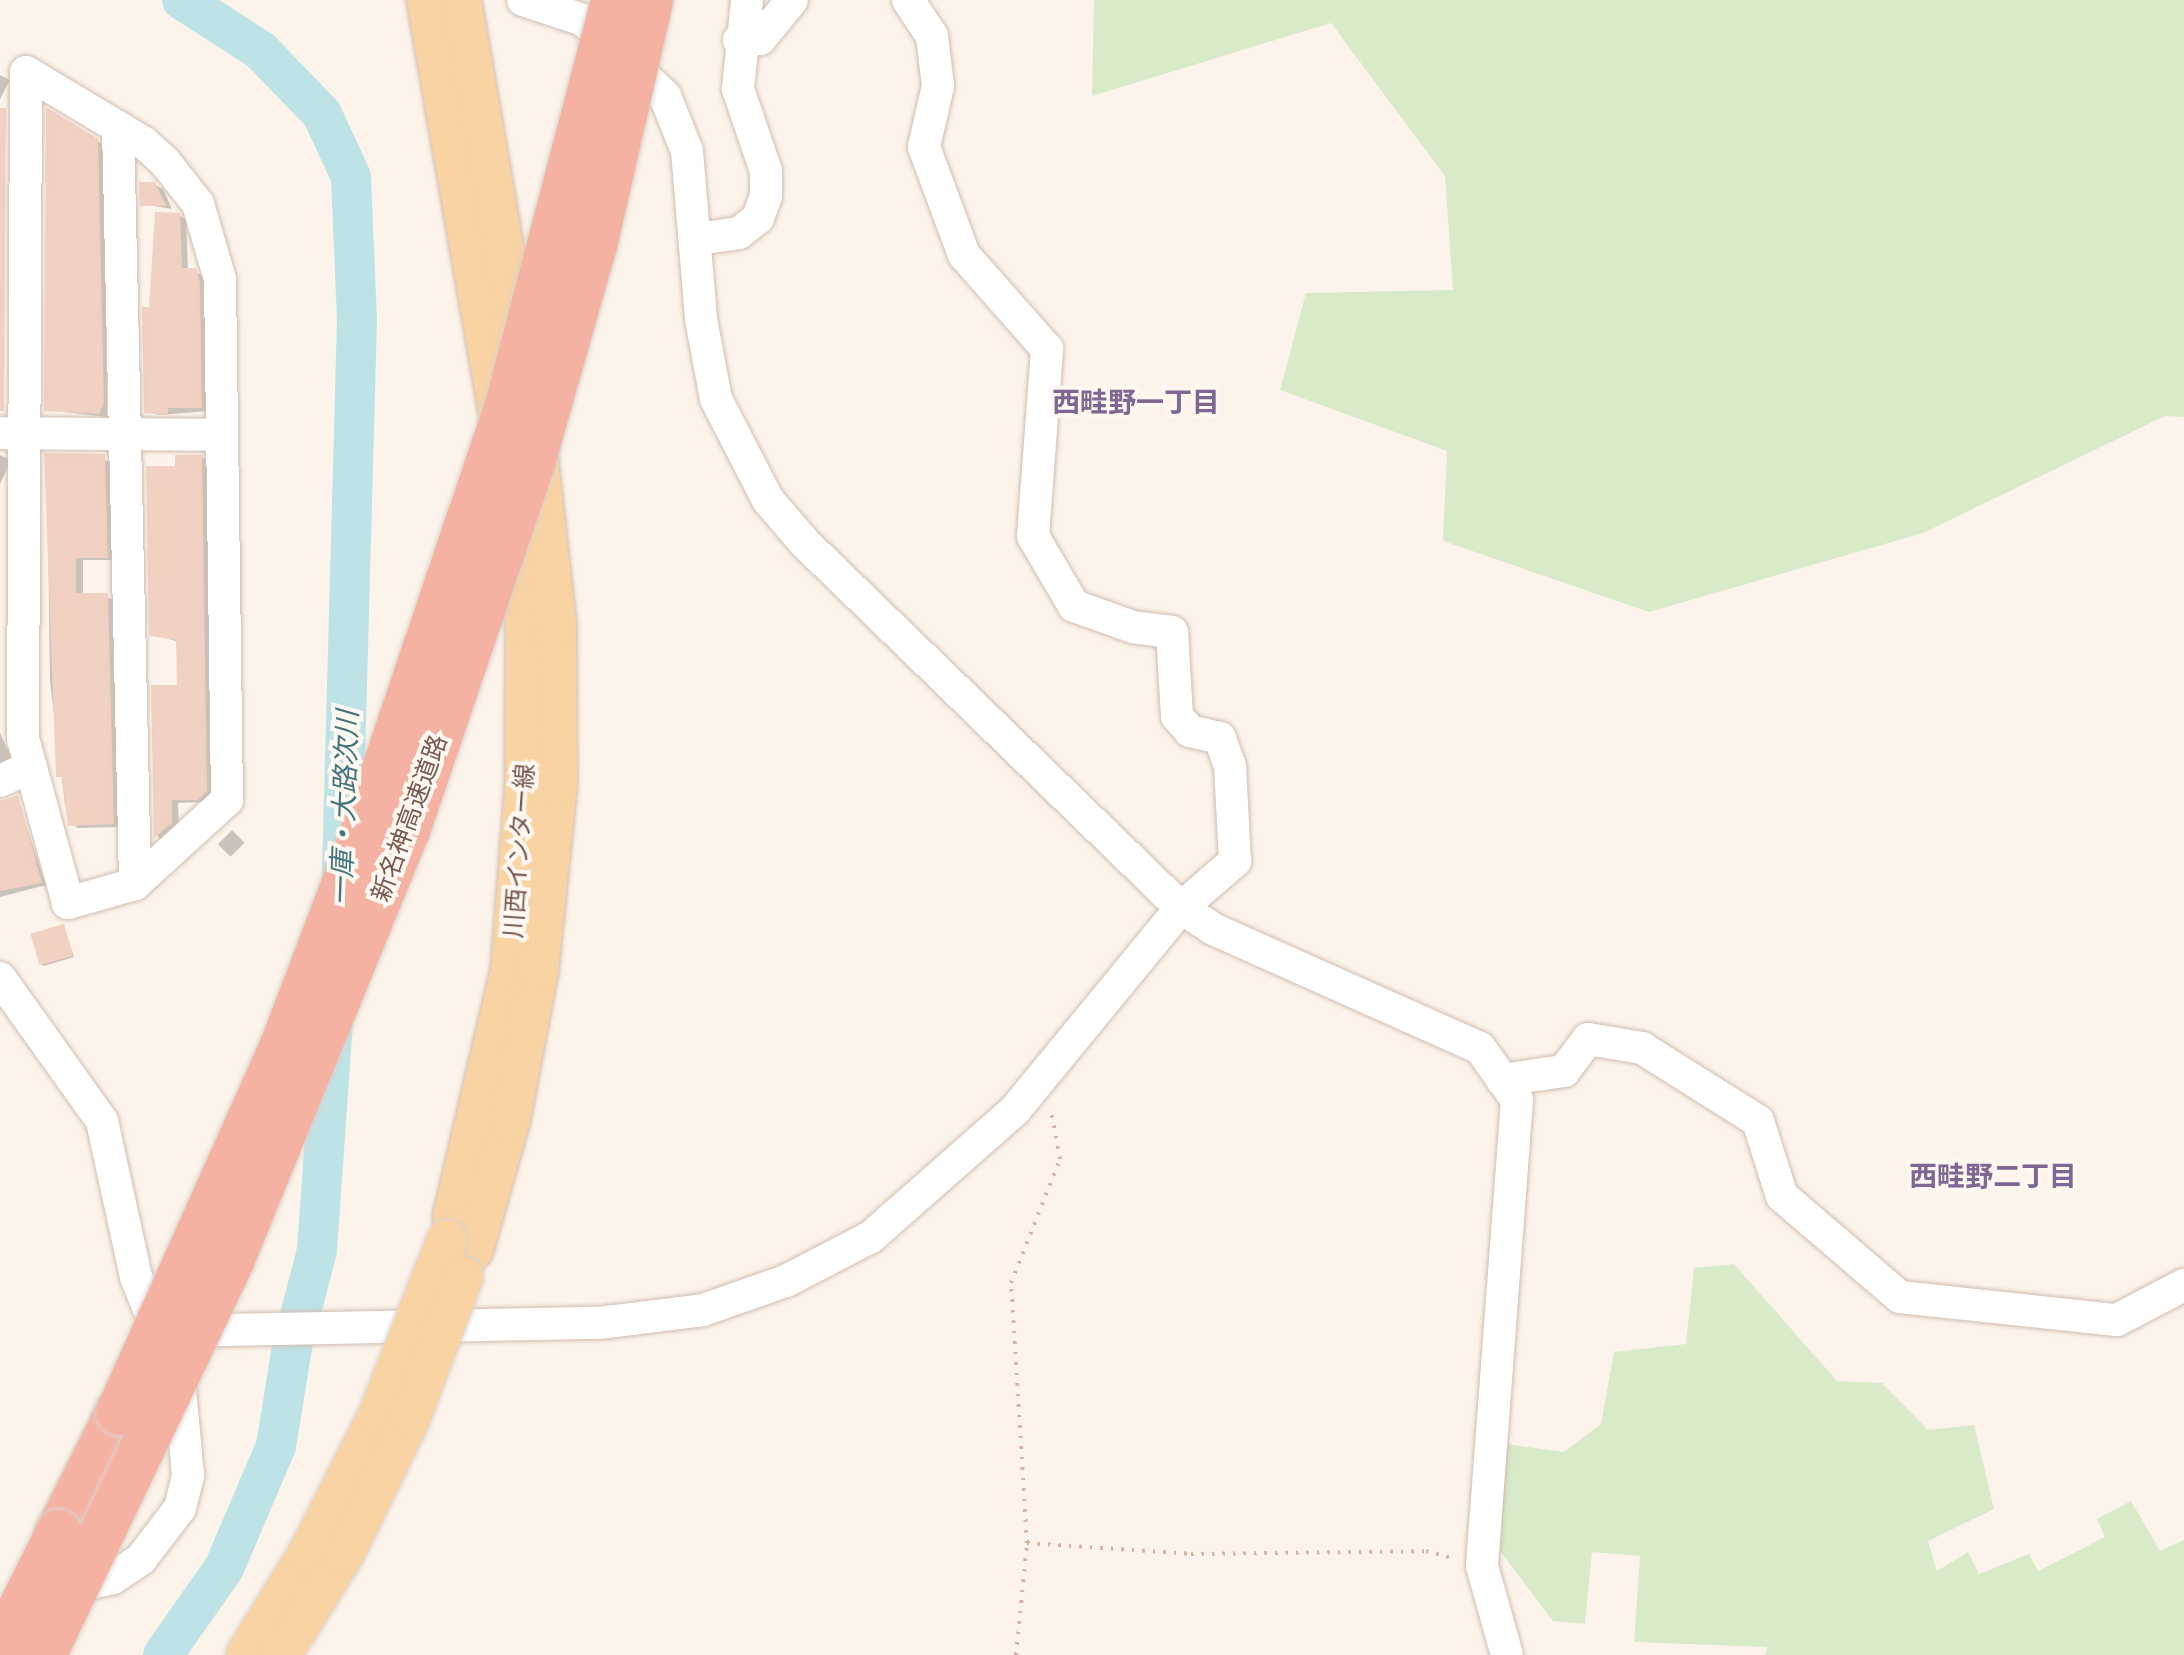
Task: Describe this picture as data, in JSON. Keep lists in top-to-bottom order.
{
  "streets": {
    "highway": ["新名神高速道路"],
    "main road": ["川西インター線"]
  },
  "districts": ["西畦野一丁目", "西畦野二丁目"],
  "water": ["一庫・大路次川"]
}
